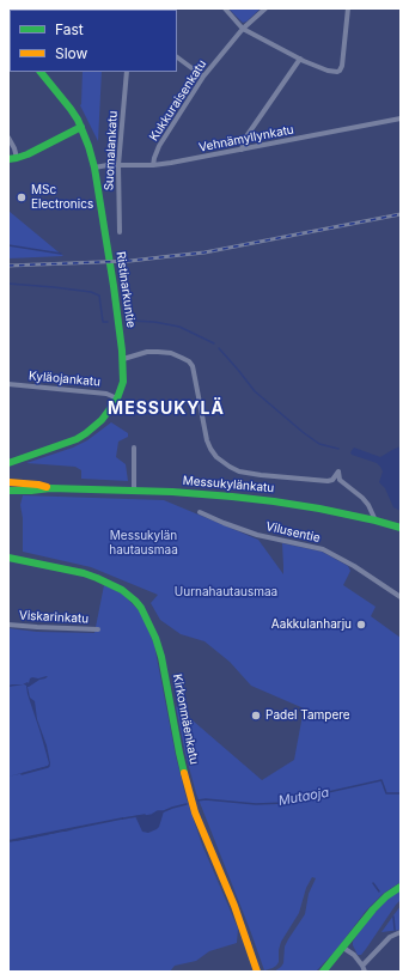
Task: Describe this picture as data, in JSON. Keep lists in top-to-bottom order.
{
  "streets": {
    "main road": ["Ristinarkuntie", "Messukylänkatu", "Kirkonmäenkatu"],
    "street": [
      "Kukkuraisenkatu",
      "Vehnämyllynkatu",
      "Suomalankatu",
      "Kyläojankatu",
      "Vilusentie",
      "Viskarinkatu"
    ]
  },
  "crossings": [
    ["Kukkuraisenkatu", "Vehnämyllynkatu"],
    ["Vehnämyllynkatu", "Suomalankatu"],
    ["Vehnämyllynkatu", "Ristinarkuntie"],
    ["Ristinarkuntie", "Kyläojankatu"]
  ],
  "districts": ["MESSUKYLÄ"],
  "water": ["Mutaoja"],
  "parks": ["Messukylän hautausmaa", "Uurnahautausmaa"],
  "places": ["MSc Electronics", "Aakkulanharju", "Padel Tampere"],
  "legend": ["Fast", "Slow"]
}
